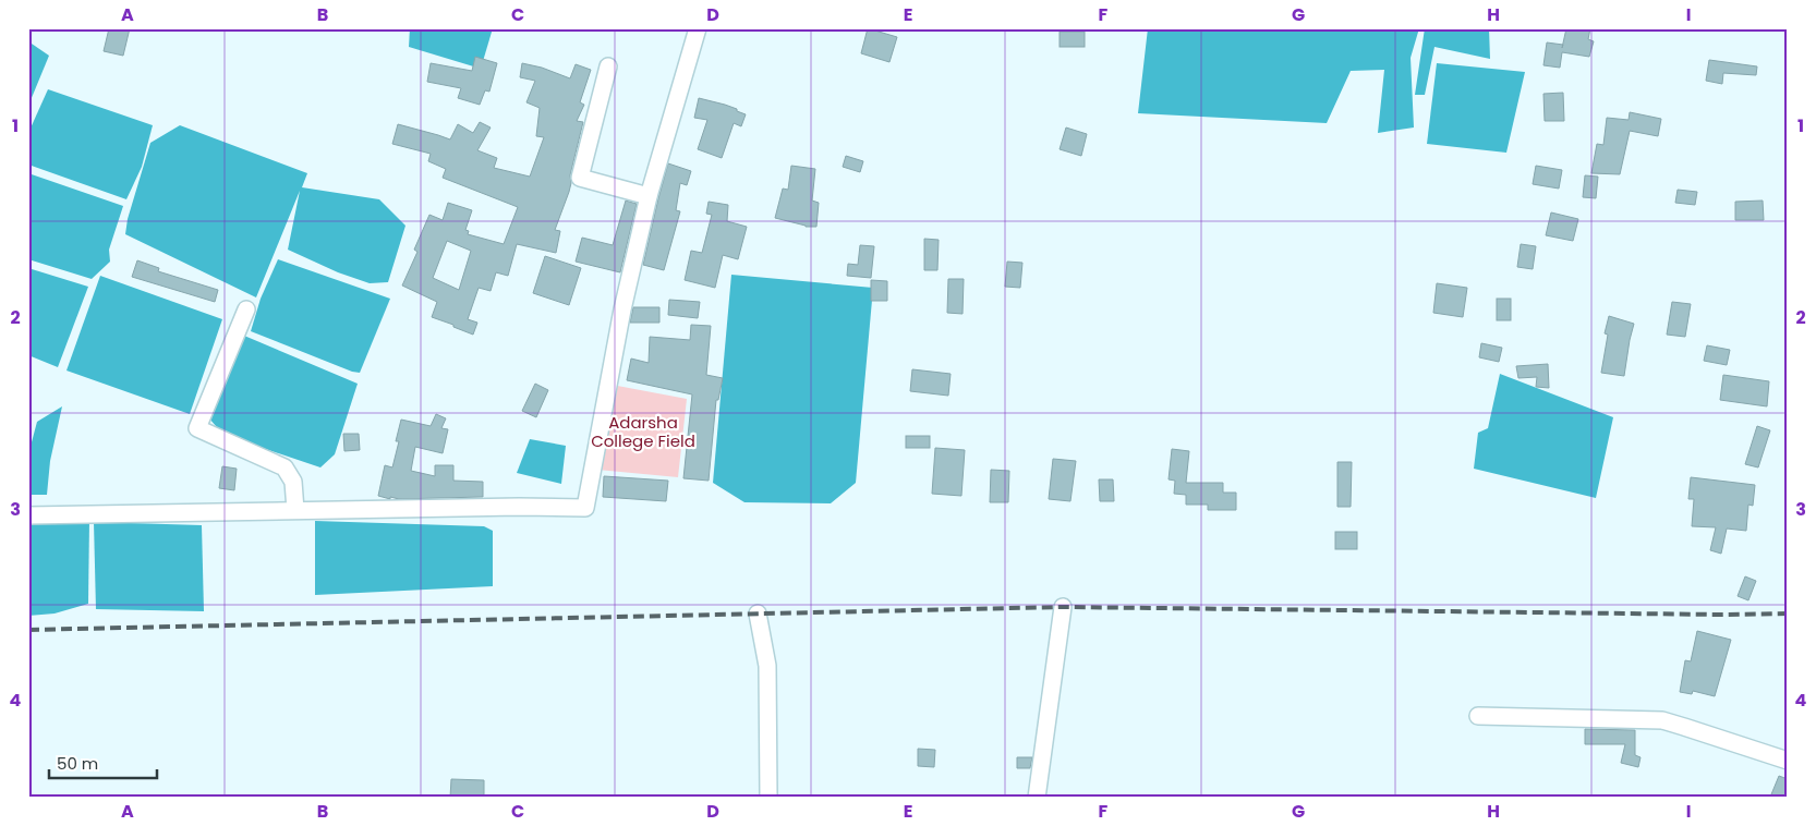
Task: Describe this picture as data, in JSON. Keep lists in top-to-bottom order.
{
  "parks": ["Adarsha College Field"],
  "scale_bar": "50 m",
  "grid": {
    "columns": [
      "A",
      "B",
      "C",
      "D",
      "E",
      "F",
      "G",
      "H",
      "I"
    ],
    "rows": [
      "1",
      "2",
      "3",
      "4"
    ]
  }
}
